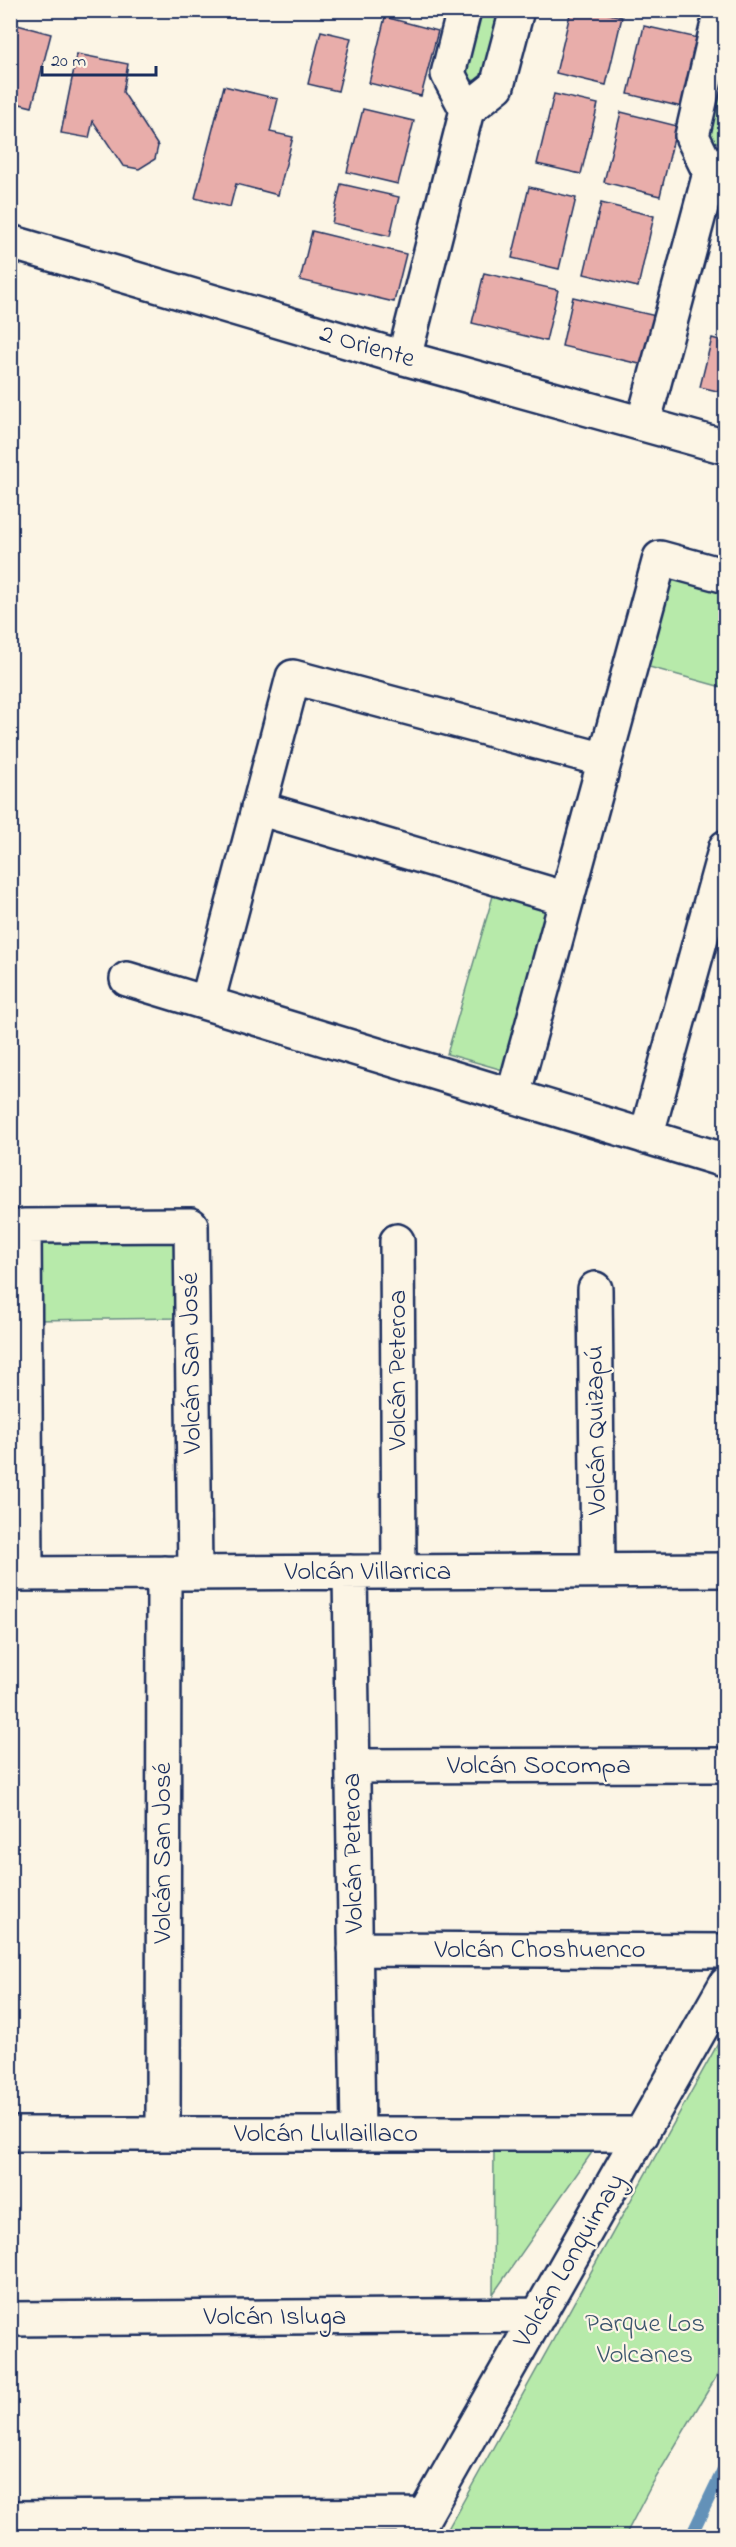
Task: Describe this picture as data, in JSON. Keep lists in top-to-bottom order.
{
  "streets": {
    "street": [
      "2 Oriente",
      "Volcán San José",
      "Volcán Peteroa",
      "Volcán Quizapú",
      "Volcán Villarrica",
      "Volcán Socompa",
      "Volcán Choshuenco",
      "Volcán Llullaillaco",
      "Volcán Lonquimay",
      "Volcán Isluga"
    ]
  },
  "crossings": [
    ["Volcán San José", "Volcán Villarrica"],
    ["Volcán San José", "Volcán Llullaillaco"],
    ["Volcán Peteroa", "Volcán Villarrica"],
    ["Volcán Peteroa", "Volcán Socompa"],
    ["Volcán Peteroa", "Volcán Choshuenco"],
    ["Volcán Peteroa", "Volcán Llullaillaco"],
    ["Volcán Quizapú", "Volcán Villarrica"],
    ["Volcán Llullaillaco", "Volcán Lonquimay"],
    ["Volcán Lonquimay", "Volcán Isluga"]
  ],
  "parks": ["Parque Los Volcanes"],
  "scale_bar": "20 m"
}
